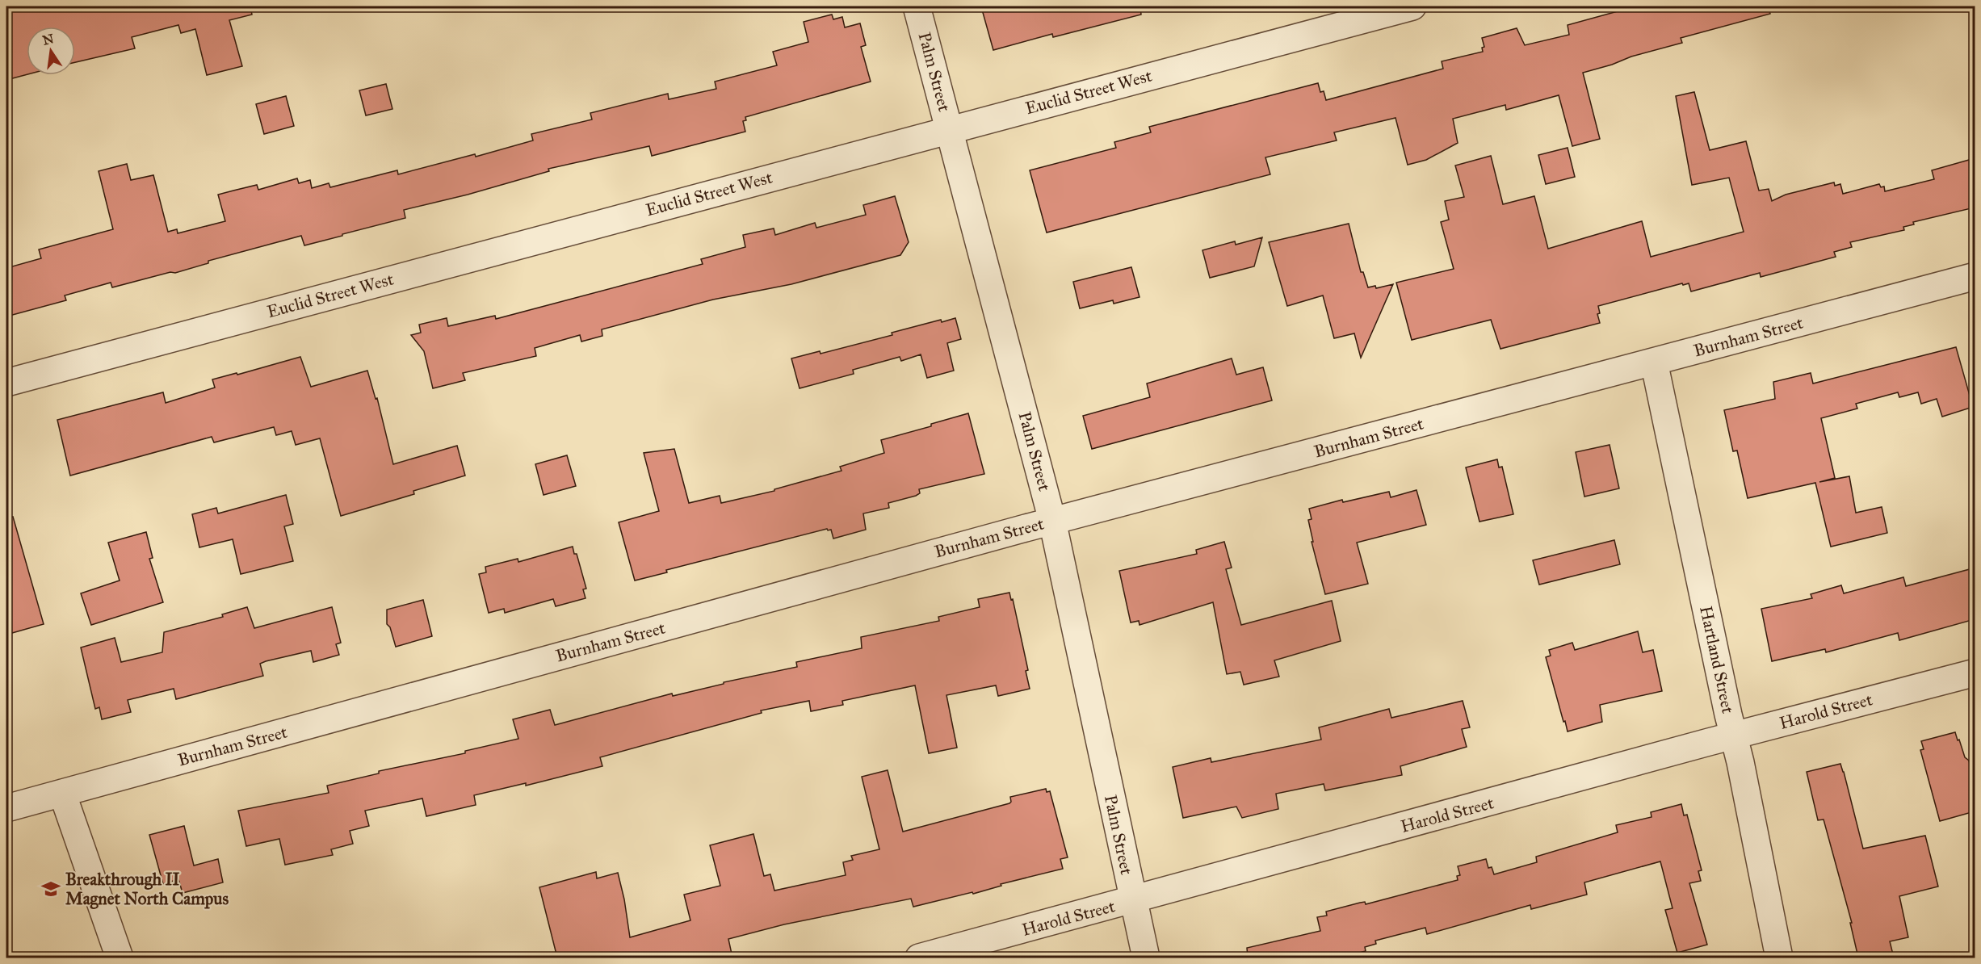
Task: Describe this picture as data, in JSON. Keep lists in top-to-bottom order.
{
  "streets": {
    "street": [
      "Palm Street",
      "Euclid Street West",
      "Burnham Street",
      "Hartland Street",
      "Harold Street"
    ]
  },
  "crossings": [
    ["Palm Street", "Euclid Street West"],
    ["Palm Street", "Burnham Street"],
    ["Palm Street", "Harold Street"],
    ["Burnham Street", "Hartland Street"],
    ["Hartland Street", "Harold Street"]
  ],
  "places": {
    "school or university": ["Breakthrough II Magnet North Campus"]
  },
  "north": "top"
}
